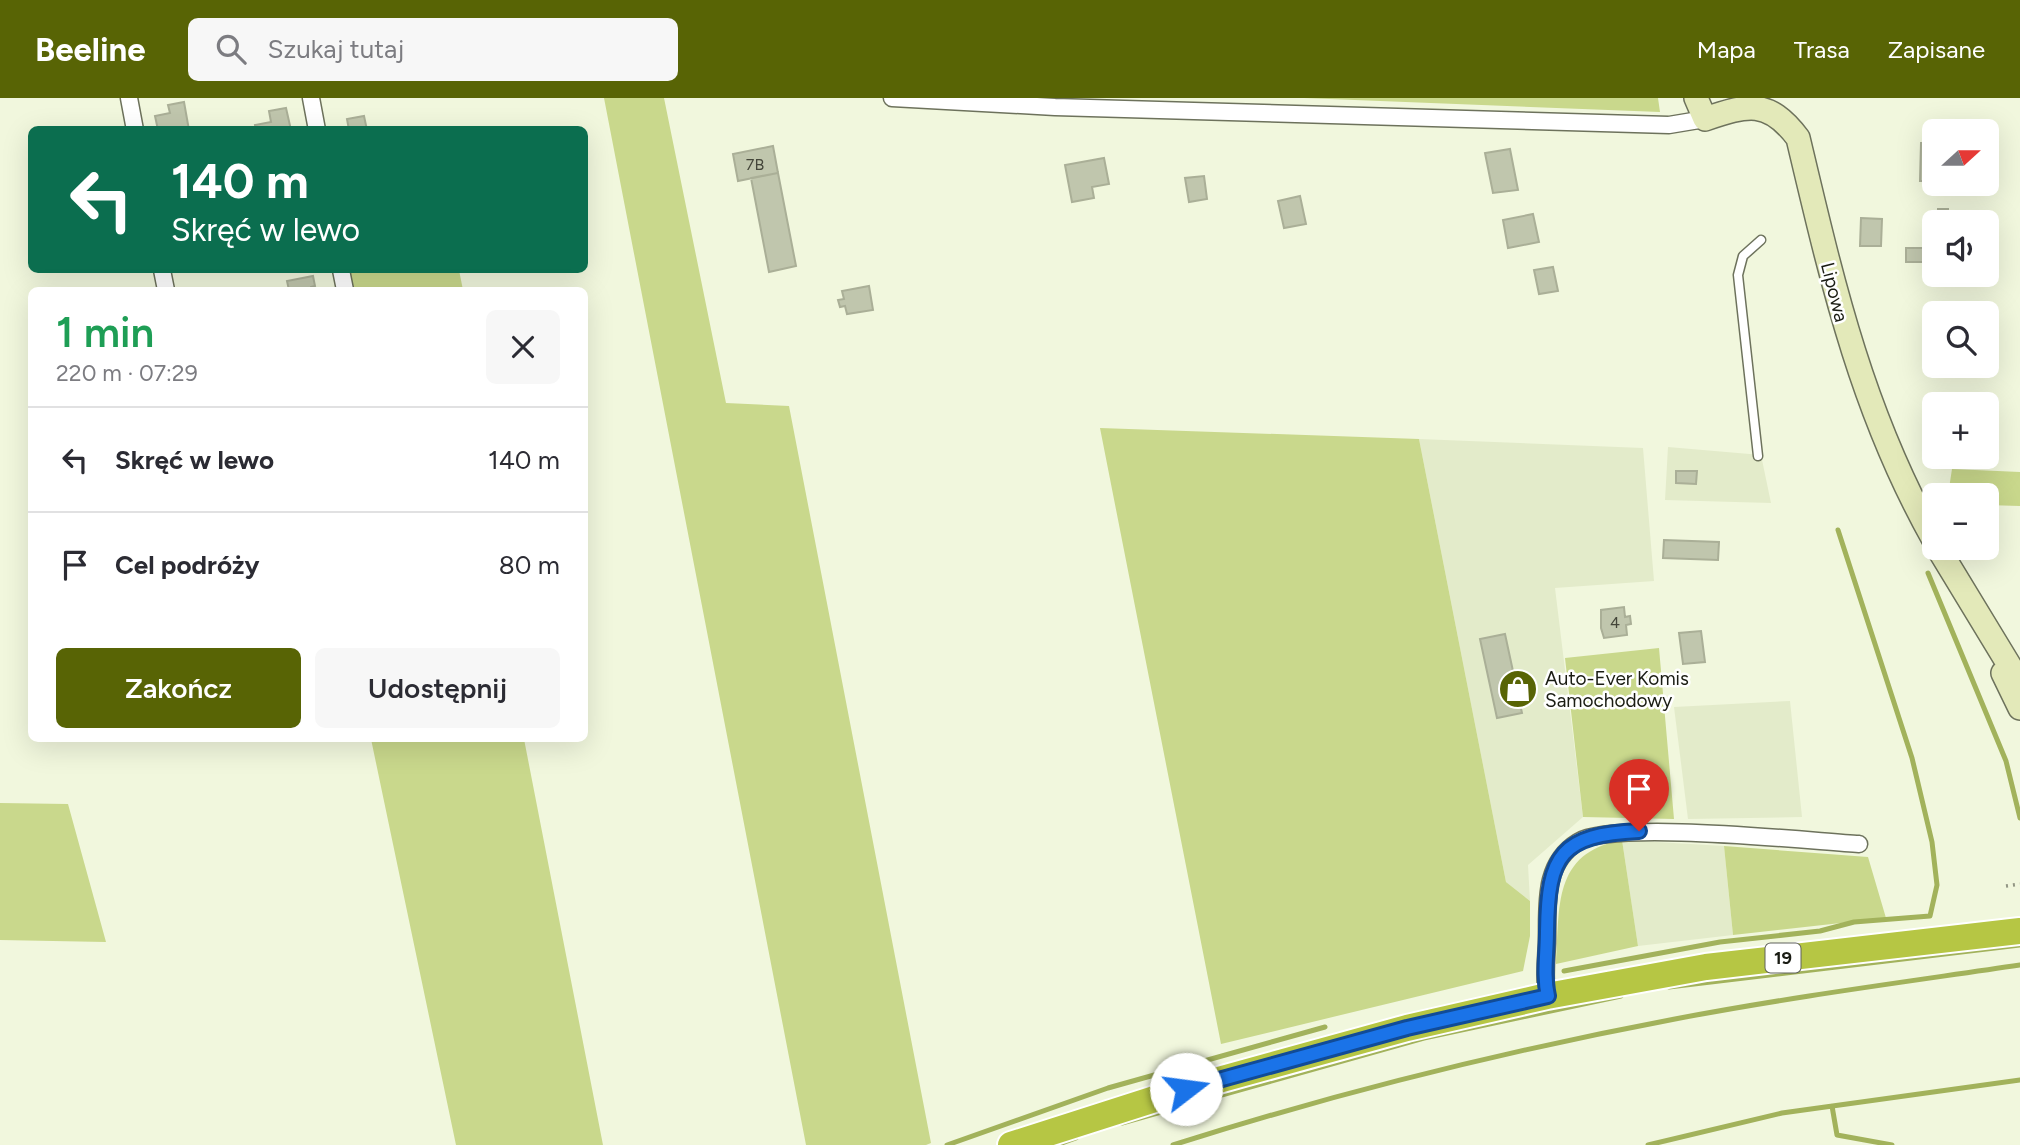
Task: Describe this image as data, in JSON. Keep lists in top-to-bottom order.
{
  "streets": {
    "highway": ["19"],
    "main road": ["Lipowa"]
  },
  "places": {
    "shop": ["Auto-Ever Komis Samochodowy"]
  },
  "house_numbers": ["7B", "4"],
  "north": "right",
  "page": {
    "header": "Beeline",
    "search": "Szukaj tutaj",
    "nav": ["Mapa", "Trasa", "Zapisane"],
    "map_buttons": ["+", "−"],
    "turn": ["140 m", "Skręć w lewo"],
    "heading": ["1 min", "220 m · 07:29"],
    "list": [
      {
        "name": "Skręć w lewo",
        "value": "140 m"
      },
      {
        "name": "Cel podróży",
        "value": "80 m"
      }
    ],
    "buttons": ["Zakończ", "Udostępnij"]
  }
}
